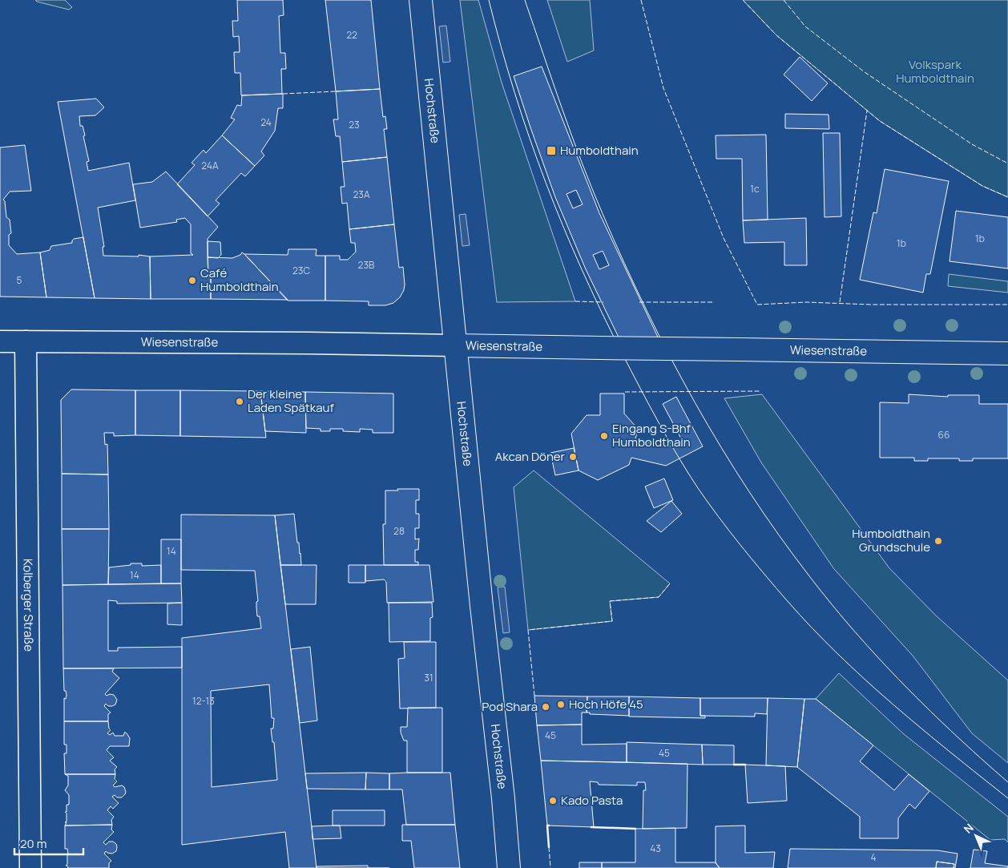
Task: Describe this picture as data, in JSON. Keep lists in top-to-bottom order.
{
  "streets": {
    "street": ["Hochstraße", "Wiesenstraße", "Kolberger Straße"]
  },
  "crossings": [
    ["Hochstraße", "Wiesenstraße"],
    ["Wiesenstraße", "Kolberger Straße"]
  ],
  "parks": ["Volkspark Humboldthain"],
  "places": {
    "transit": ["Humboldthain"],
    "other": [
      "Café Humboldthain",
      "Der kleine Laden Spätkauf",
      "Eingang S-Bhf Humboldthain",
      "Akcan Döner",
      "Humboldthain Grundschule",
      "Hoch Höfe 45",
      "Pod Shara",
      "Kado Pasta"
    ]
  },
  "house_numbers": [
    "22",
    "24",
    "23",
    "24A",
    "1c",
    "23A",
    "1b",
    "1b",
    "23B",
    "23C",
    "5",
    "66",
    "28",
    "14",
    "14",
    "31",
    "12-13",
    "45",
    "45",
    "43",
    "4"
  ],
  "scale_bar": "20 m",
  "north": "top left"
}
